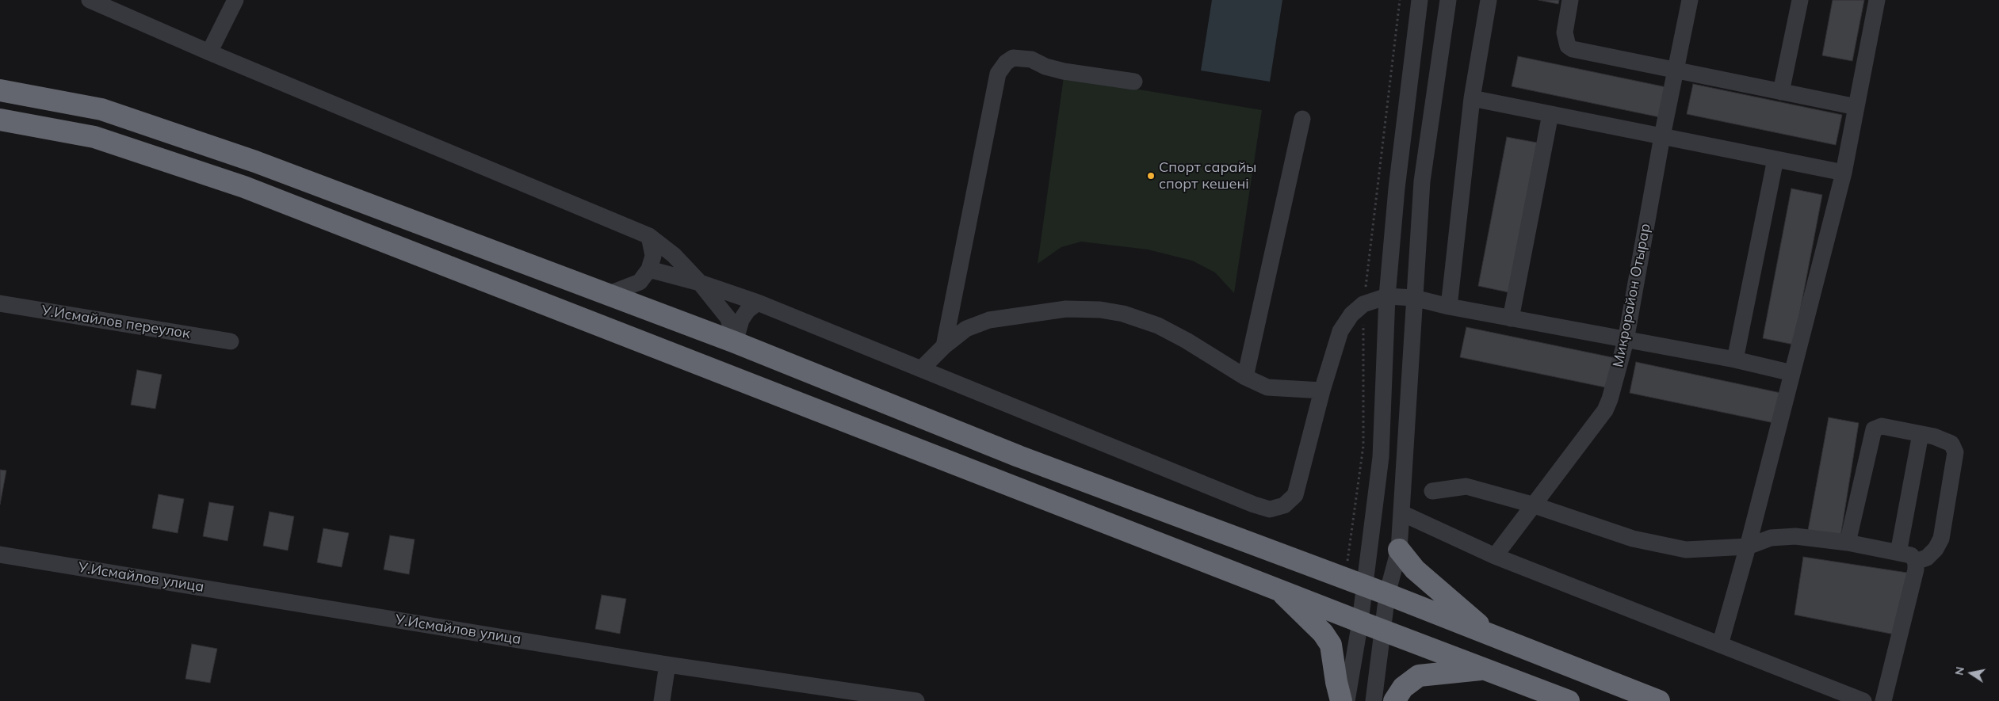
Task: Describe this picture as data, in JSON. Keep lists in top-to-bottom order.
{
  "streets": {
    "street": ["Микрорайон Отырар", "У.Исмайлов переулок", "У.Исмайлов улица"]
  },
  "places": ["Спорт сарайы спорт кешені"],
  "north": "left"
}
